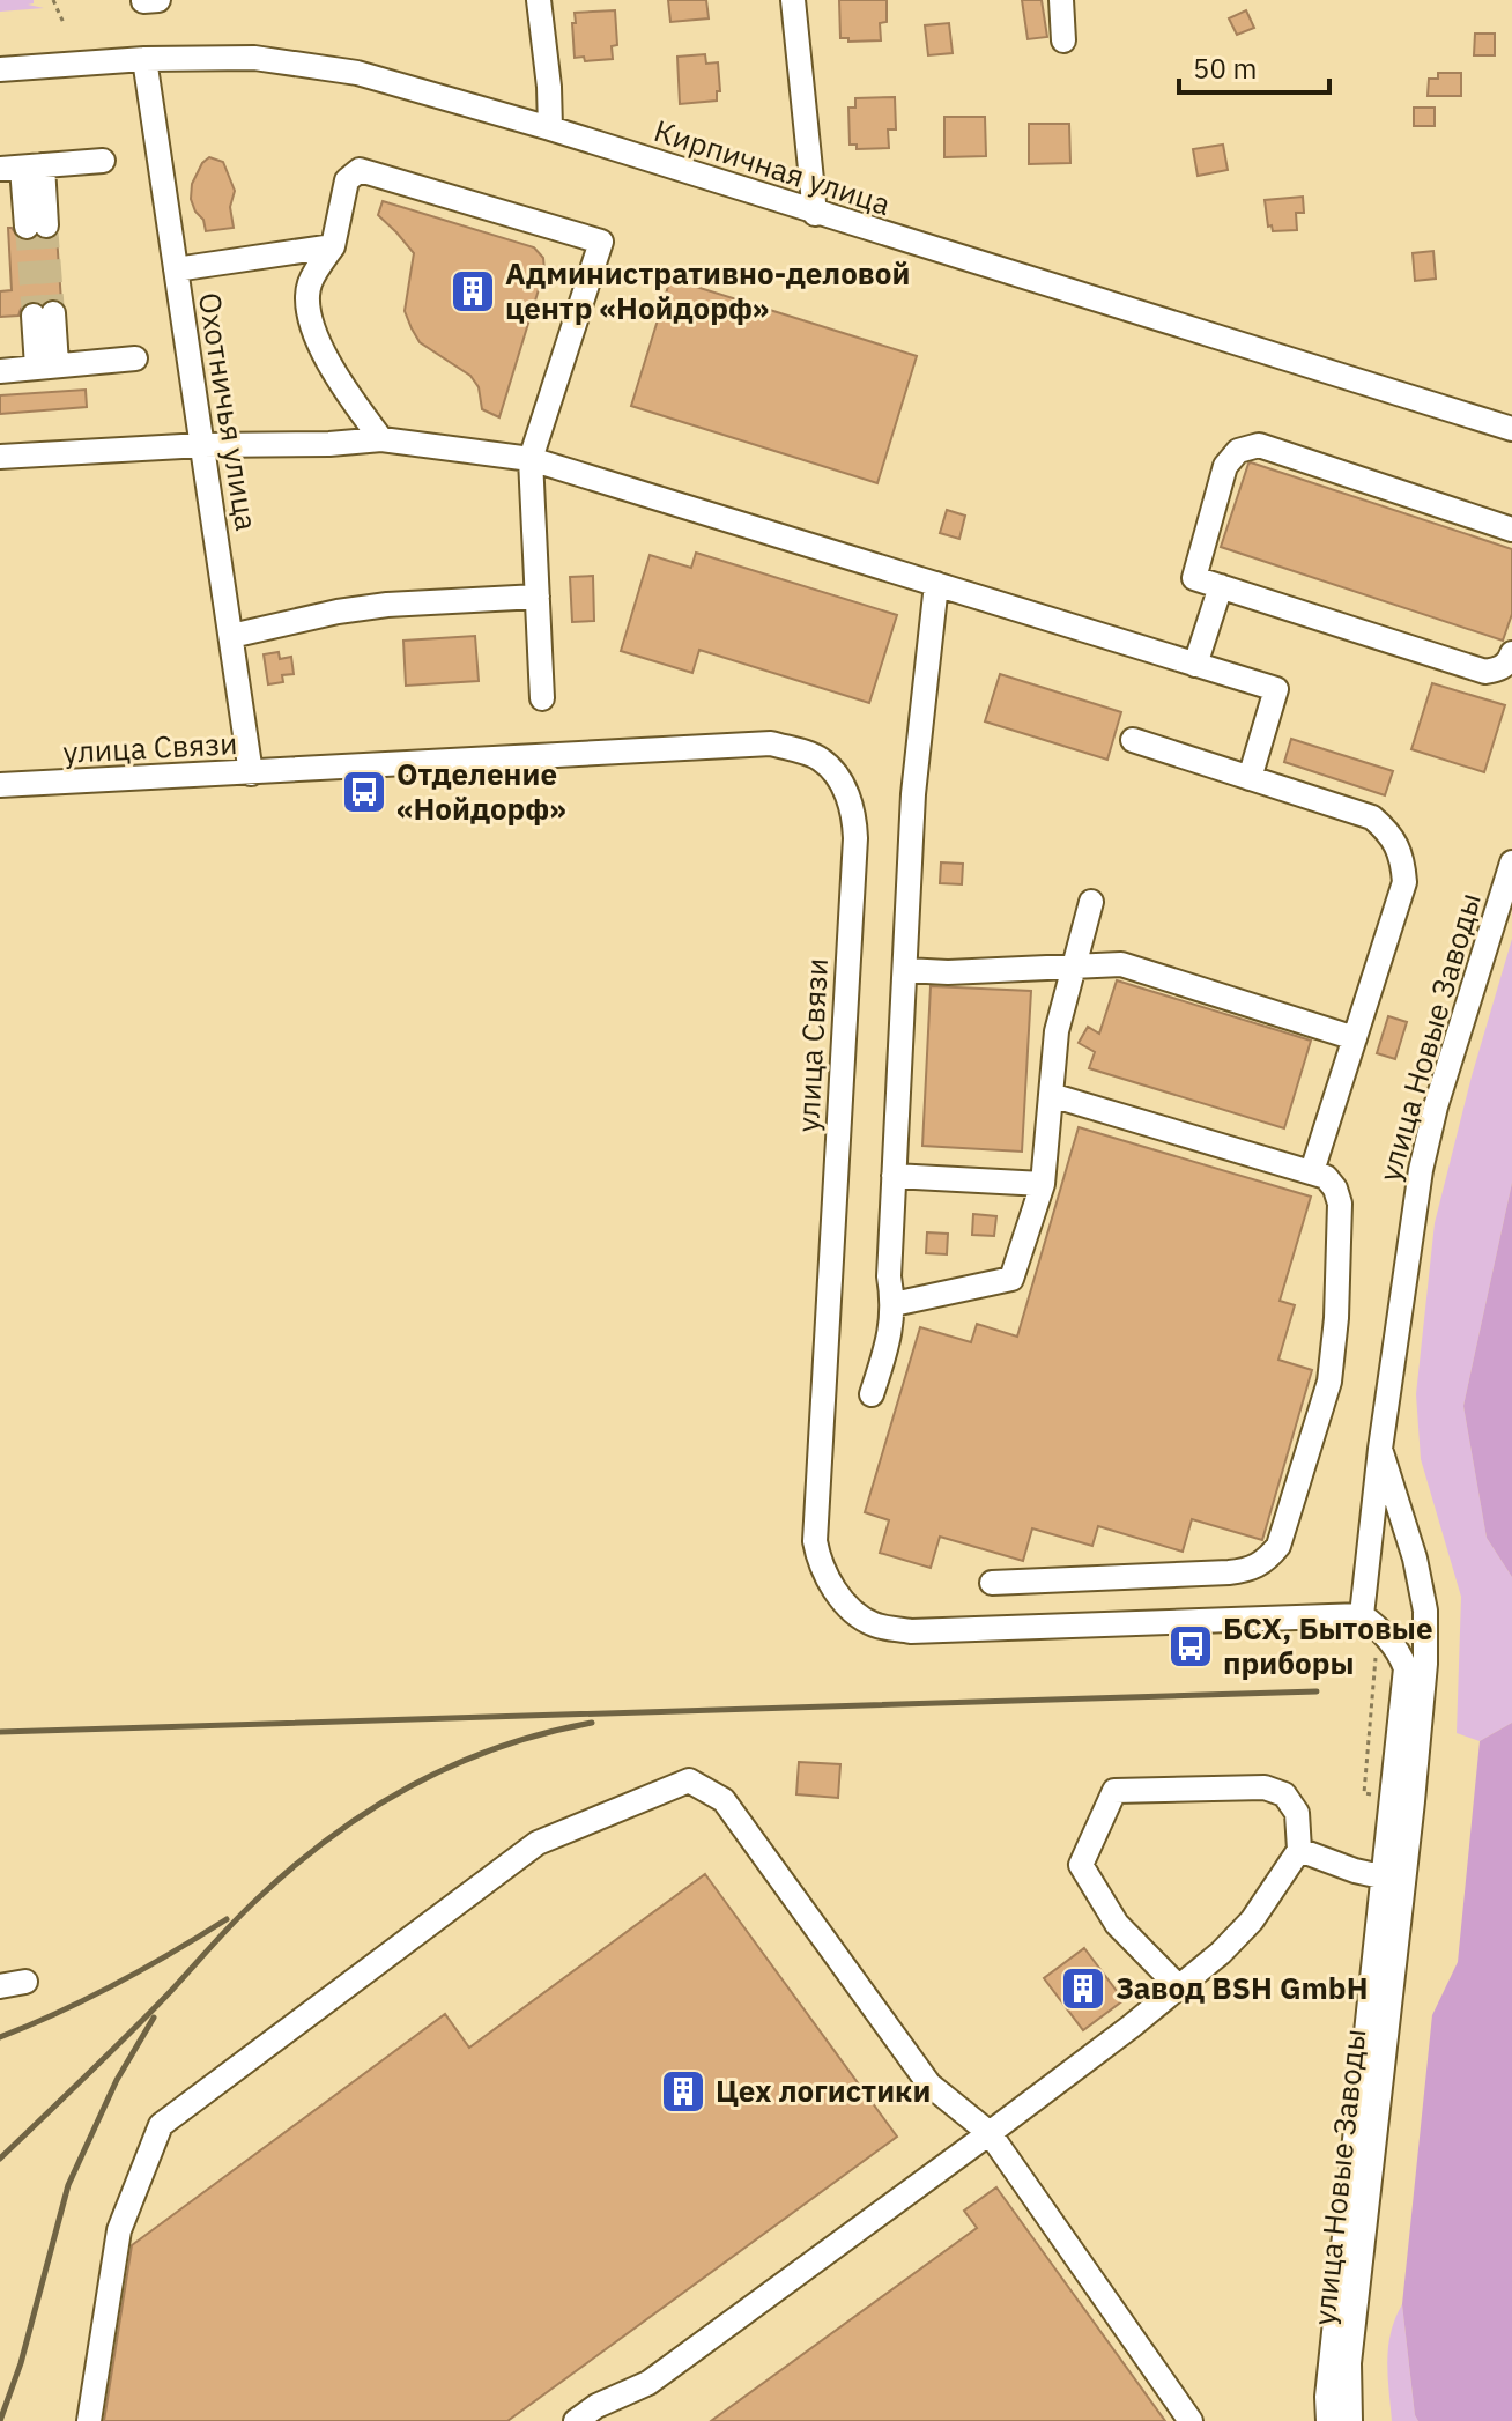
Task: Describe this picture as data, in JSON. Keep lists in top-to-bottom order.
{
  "streets": {
    "street": [
      "Кирпичная улица",
      "Охотничья улица",
      "улица Связи",
      "улица Новые Заводы"
    ]
  },
  "crossings": [
    ["Кирпичная улица", "Охотничья улица"],
    ["Охотничья улица", "улица Связи"],
    ["улица Связи", "улица Новые Заводы"]
  ],
  "places": {
    "building": ["Административно-деловой центр «Нойдорф»", "Завод BSH GmbH", "Цех логистики"],
    "bus stop": ["Отделение «Нойдорф»", "БСХ, Бытовые приборы"]
  },
  "scale_bar": "50 m"
}
